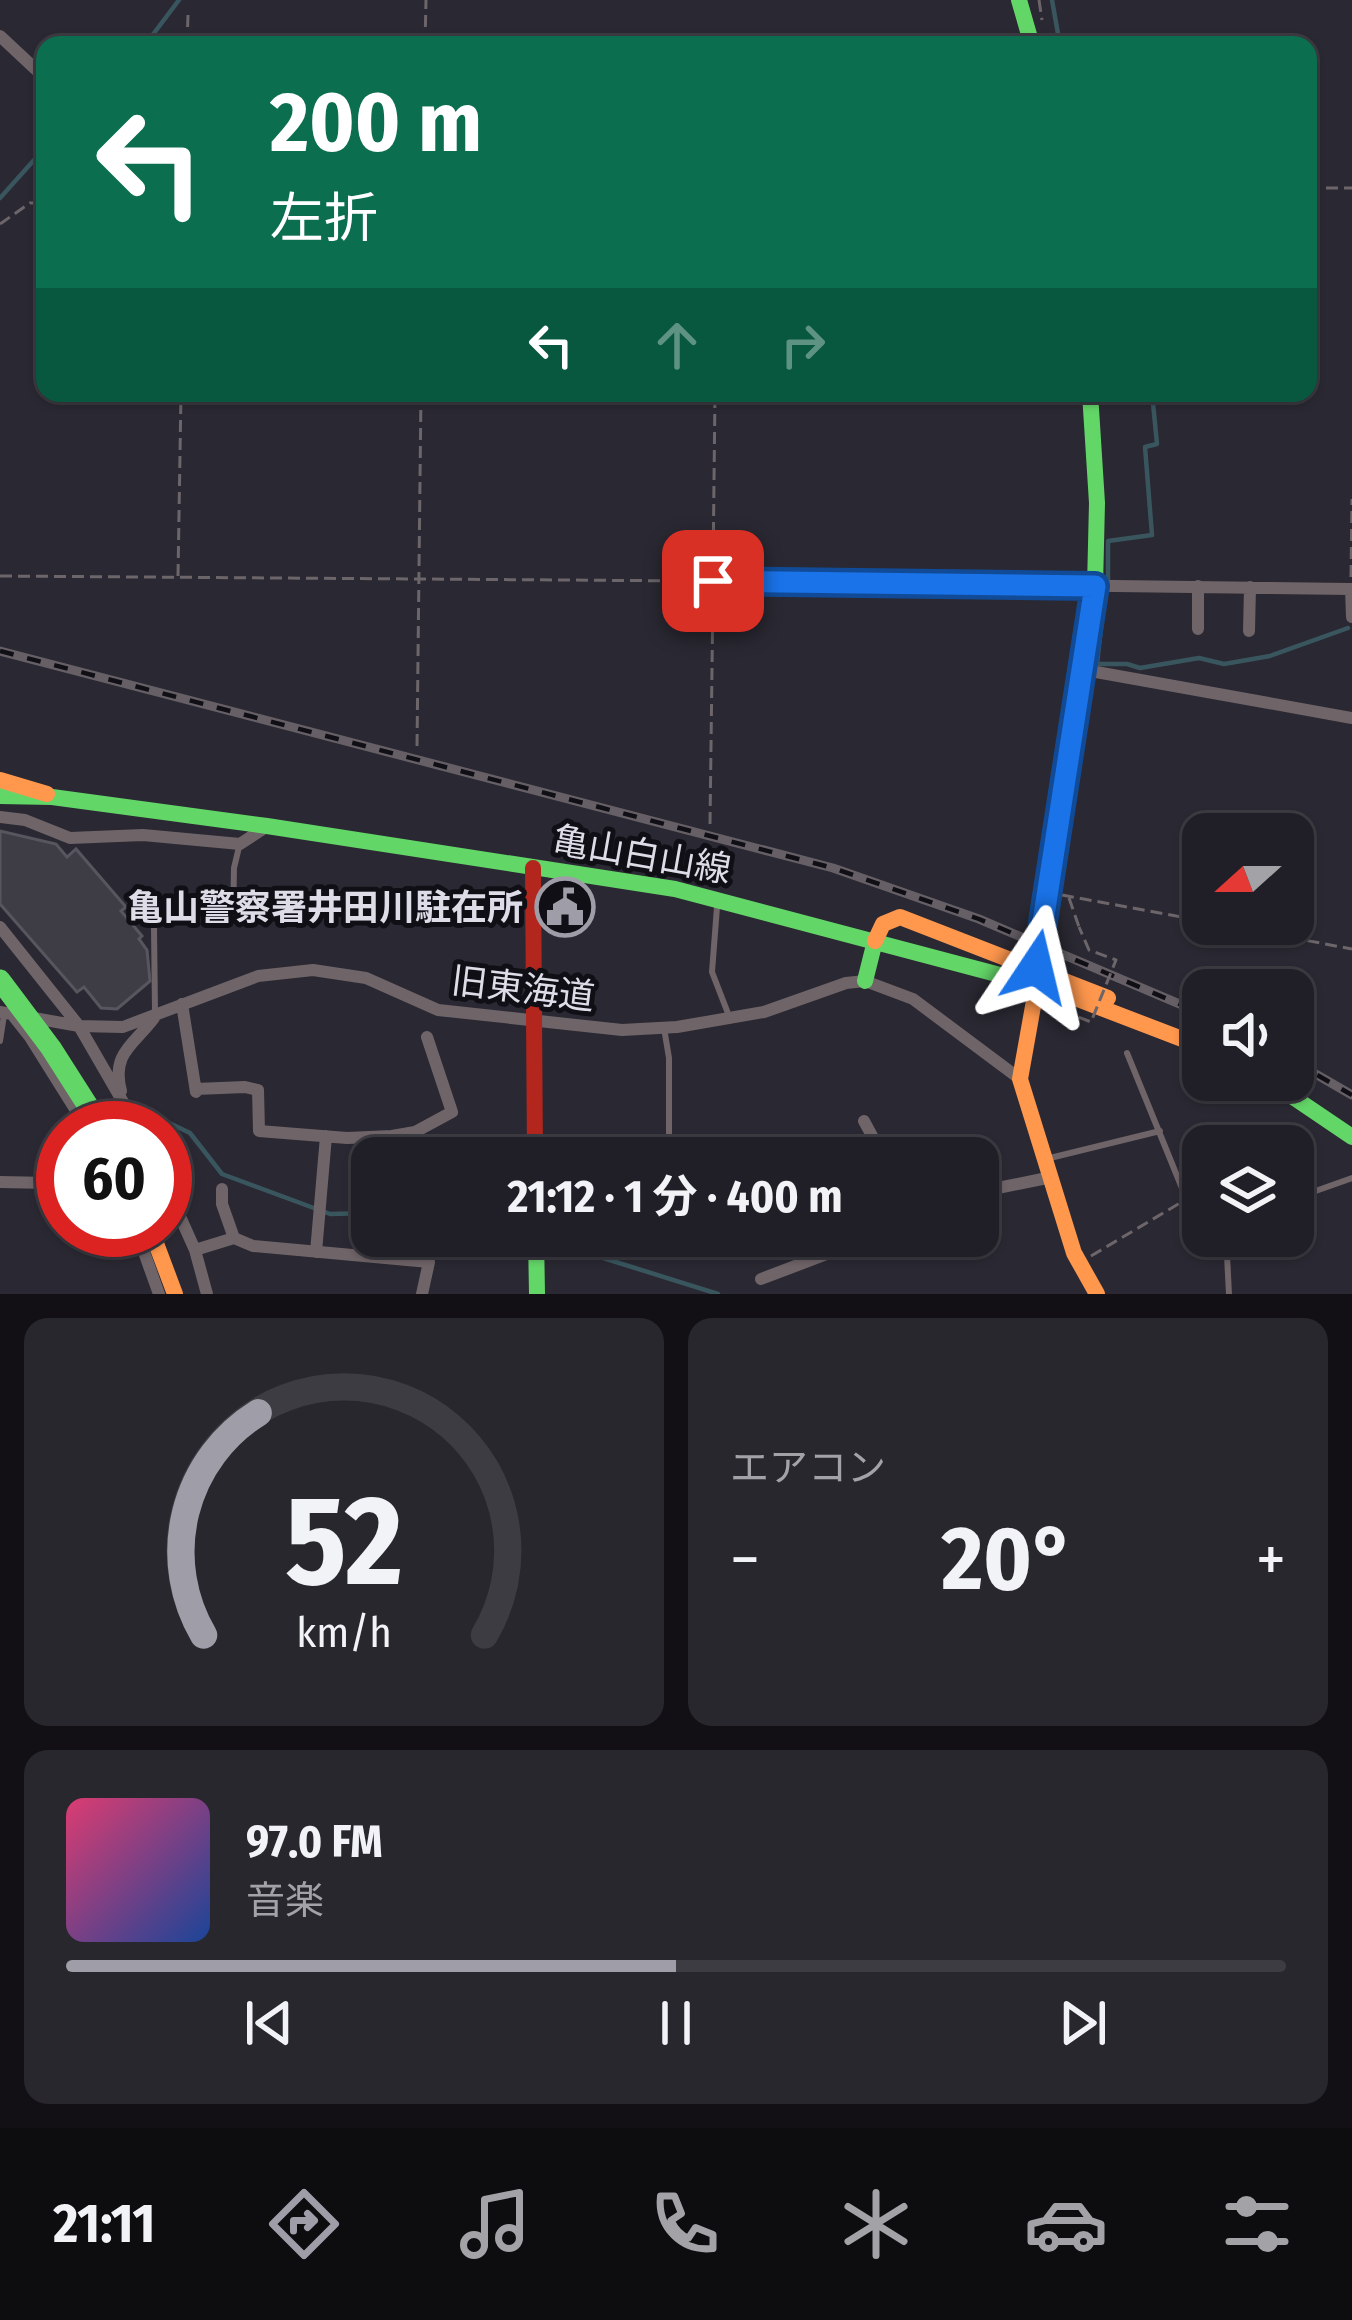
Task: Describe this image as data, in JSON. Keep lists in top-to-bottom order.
{
  "streets": {
    "main road": ["亀山白山線"],
    "street": ["旧東海道"]
  },
  "places": {
    "public building": ["亀山警察署井田川駐在所"]
  },
  "north": "left",
  "page": {
    "turn": ["200 m", "左折"],
    "limit": "60",
    "trip": "21:12 · 1 分 · 400 m",
    "tile": "エアコン",
    "heat": ["−", "20°", "+"],
    "song": ["97.0 FM", "音楽"],
    "tabs": "21:11",
    "gauge": ["52", "km/h"]
  }
}
